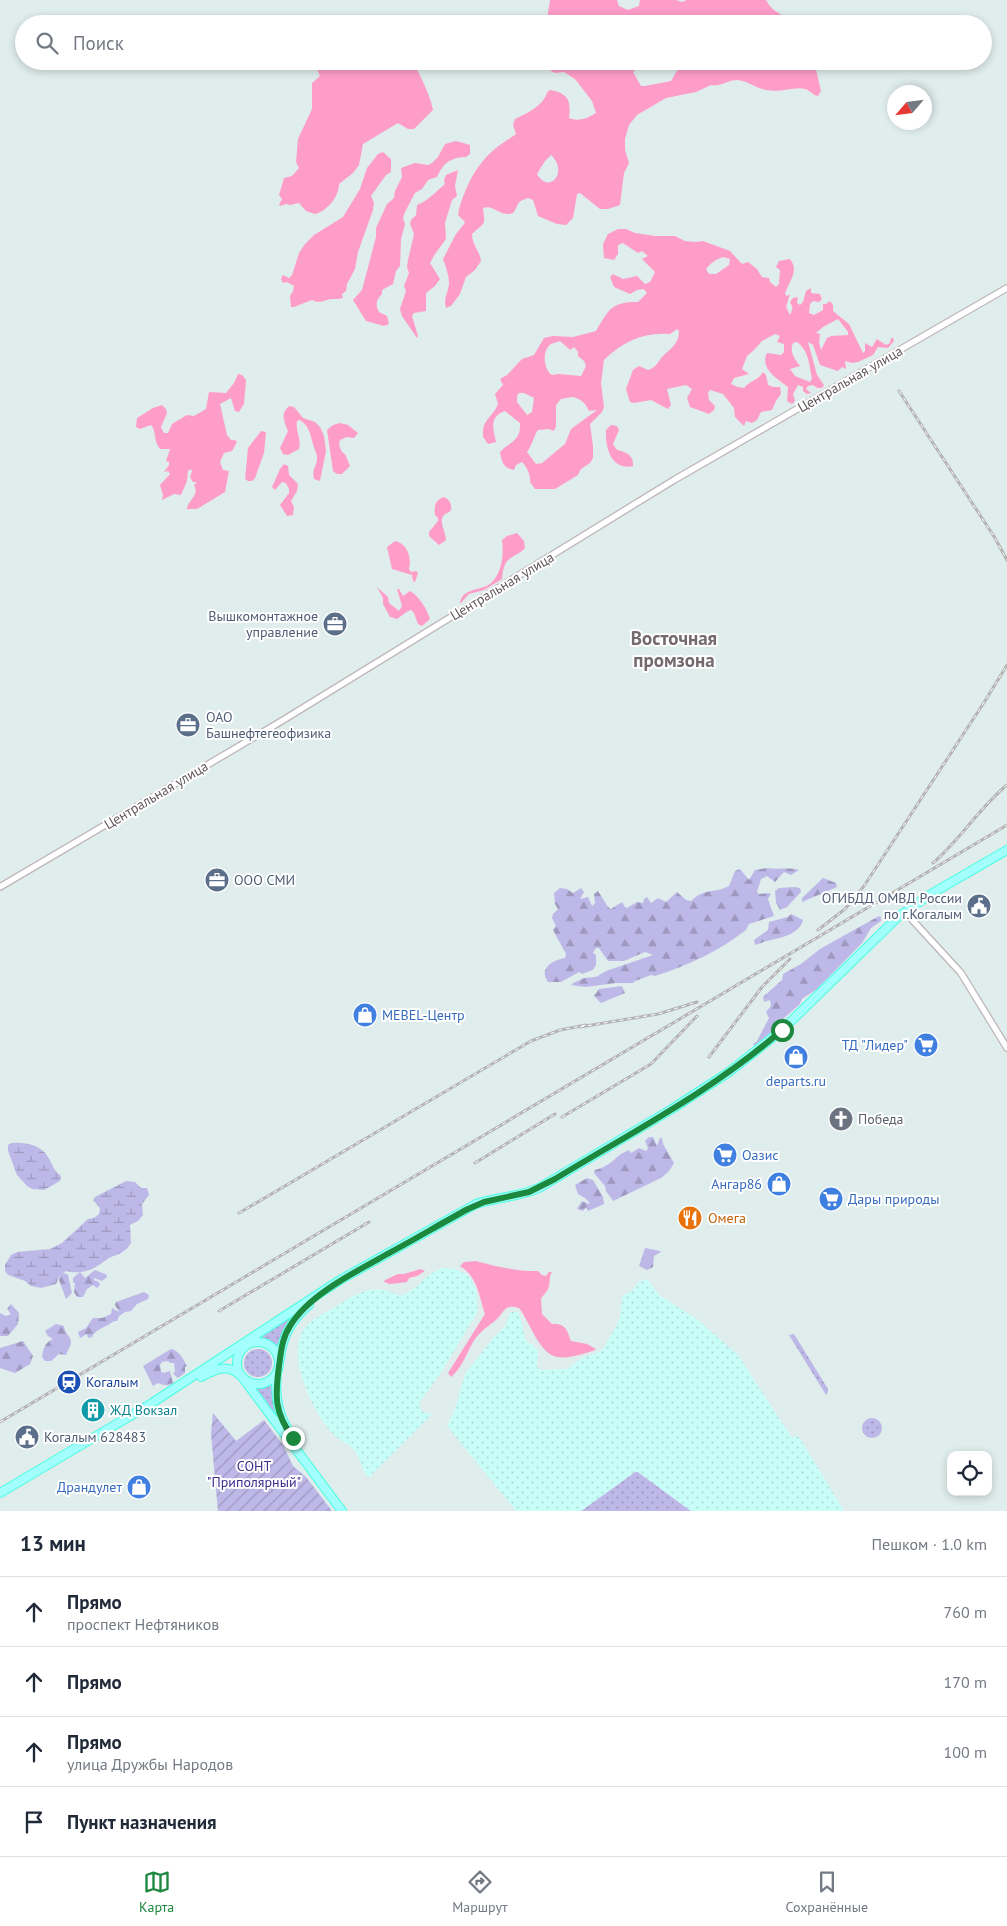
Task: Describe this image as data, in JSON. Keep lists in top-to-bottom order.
{
  "streets": {
    "street": ["Центральная улица"]
  },
  "districts": ["Восточная промзона"],
  "parks": ["СОНТ \"Приполярный\""],
  "places": {
    "office": ["Вышкомонтажное управление", "ОАО Башнефтегеофизика", "ООО СМИ"],
    "public building": ["ОГИБДД ОМВД России по г.Когалым", "Когалым 628483"],
    "shop": [
      "MEBEL-Центр",
      "departs.ru",
      "Ангар86",
      "Драндулет"
    ],
    "supermarket": ["ТД \"Лидер\"", "Оазис", "Дары природы"],
    "church": ["Победа"],
    "restaurant": ["Омега"],
    "station": ["Когалым"],
    "building": ["ЖД Вокзал"]
  },
  "north": "bottom left",
  "page": {
    "search": "Поиск",
    "heading": ["13 мин", "Пешком · 1.0 km"],
    "list": [
      ["Прямо", "проспект Нефтяников", "760 m"],
      ["Прямо", "170 m"],
      ["Прямо", "улица Дружбы Народов", "100 m"],
      "Пункт назначения"
    ],
    "nav": ["Карта", "Маршрут", "Сохранённые"]
  }
}
